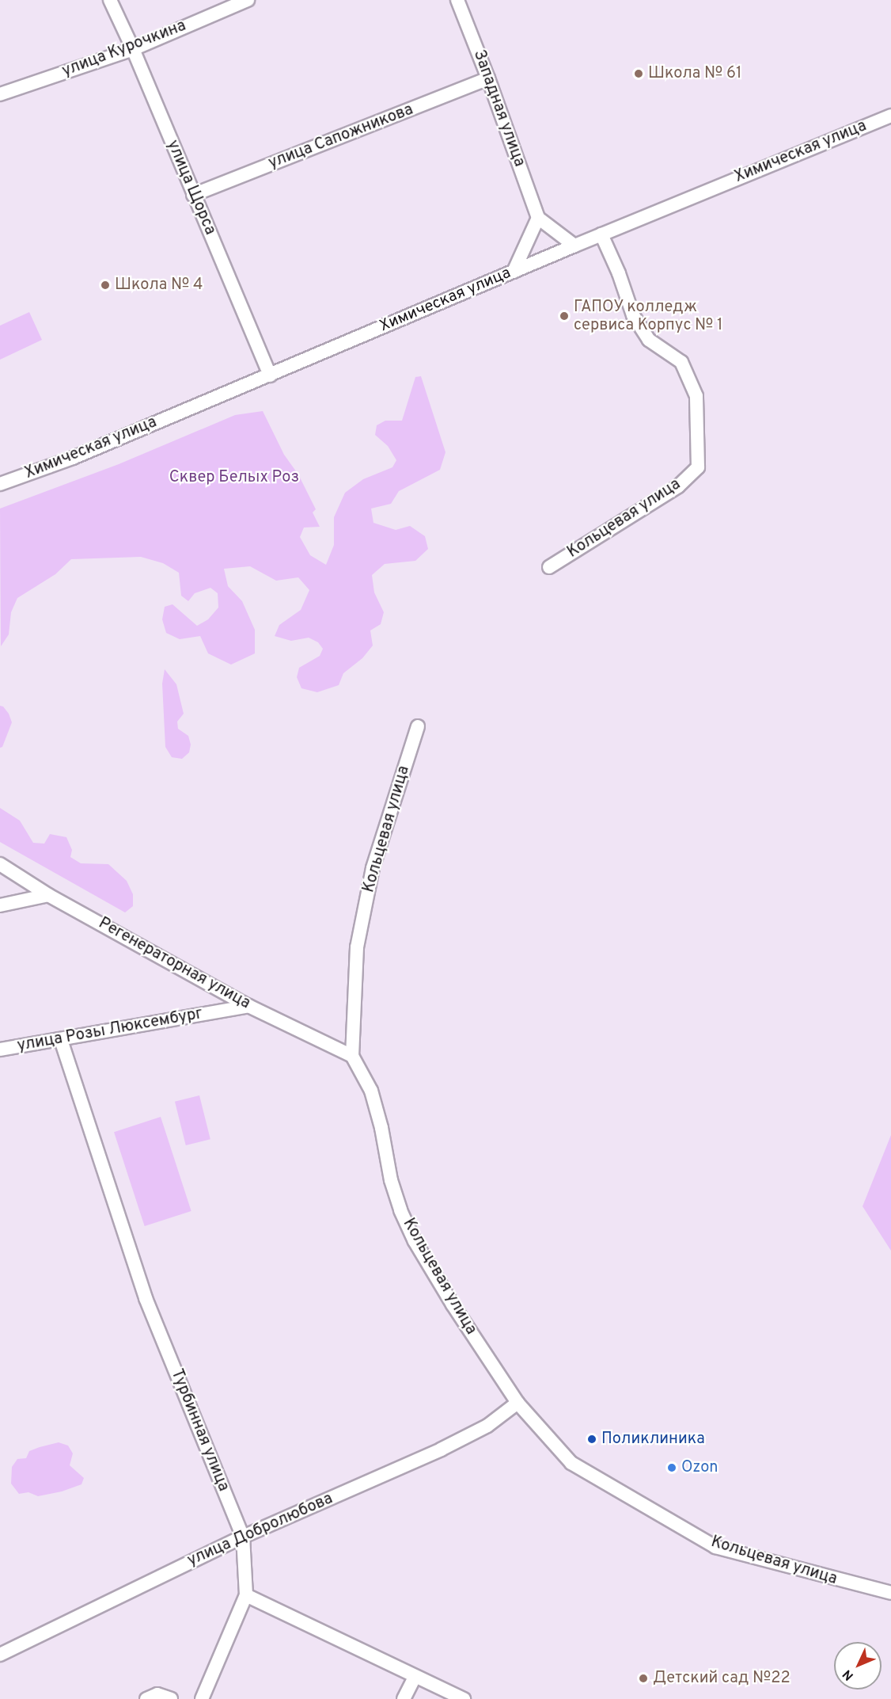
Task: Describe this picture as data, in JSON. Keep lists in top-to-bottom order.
{
  "streets": {
    "street": [
      "улица Курочкина",
      "Западная улица",
      "улица Сапожникова",
      "Химическая улица",
      "улица Щорса",
      "Кольцевая улица",
      "Регенераторная улица",
      "улица Розы Люксембург",
      "Турбинная улица",
      "улица Добролюбова"
    ]
  },
  "crossings": [
    ["улица Курочкина", "улица Щорса"],
    ["Западная улица", "улица Сапожникова"],
    ["улица Сапожникова", "улица Щорса"],
    ["Химическая улица", "улица Щорса"],
    ["Химическая улица", "Кольцевая улица"],
    ["Кольцевая улица", "Регенераторная улица"],
    ["Кольцевая улица", "улица Добролюбова"],
    ["Регенераторная улица", "улица Розы Люксембург"],
    ["улица Розы Люксембург", "Турбинная улица"],
    ["Турбинная улица", "улица Добролюбова"]
  ],
  "parks": ["Сквер Белых Роз"],
  "places": [
    "Школа № 61",
    "Школа № 4",
    "ГАПОУ колледж сервиса Корпус № 1",
    "Поликлиника",
    "Ozon",
    "Детский сад №22"
  ],
  "north": "bottom left"
}
